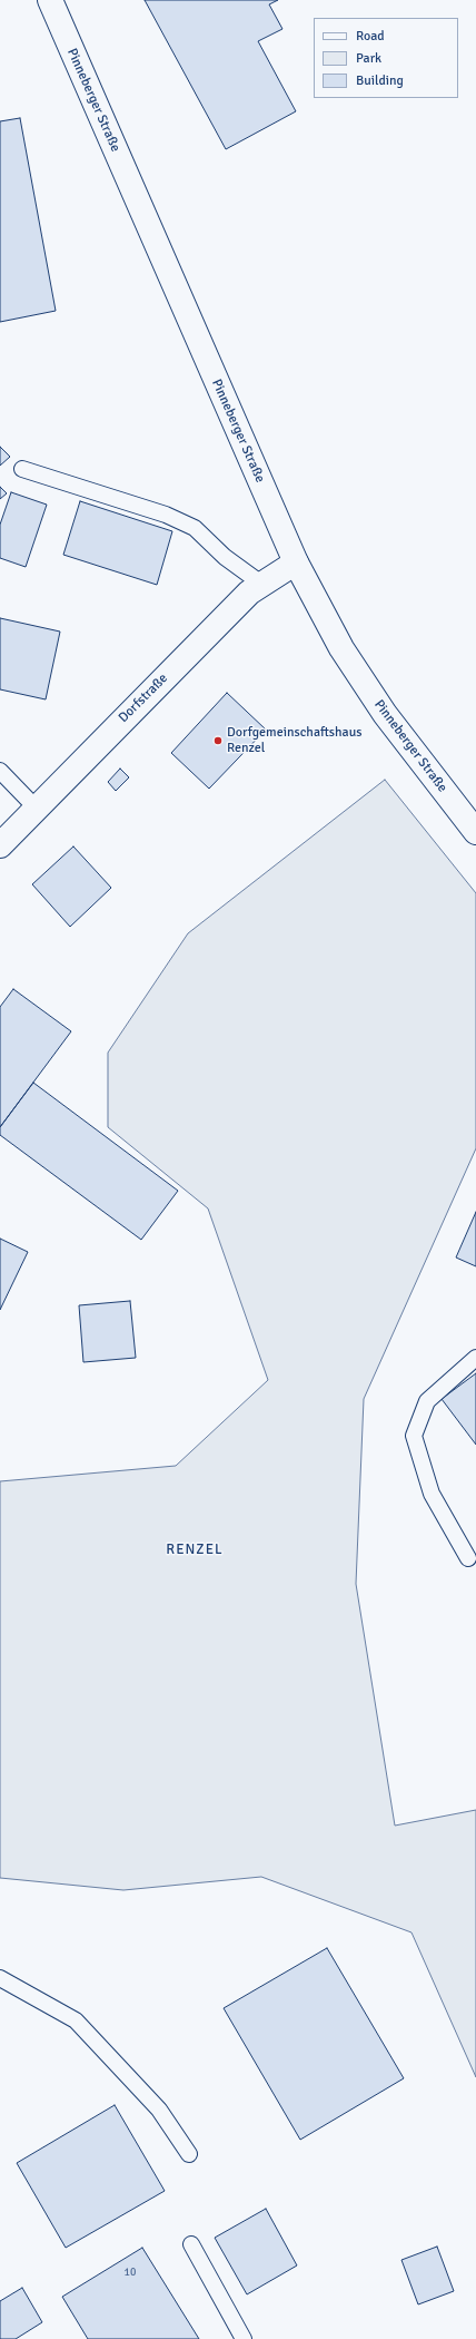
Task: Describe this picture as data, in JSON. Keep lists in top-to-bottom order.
{
  "streets": {
    "main road": ["Pinneberger Straße", "Dorfstraße"]
  },
  "crossings": [
    ["Pinneberger Straße", "Dorfstraße"]
  ],
  "districts": ["RENZEL"],
  "places": ["Dorfgemeinschaftshaus Renzel"],
  "house_numbers": ["10"],
  "legend": ["Road", "Park", "Building"]
}
